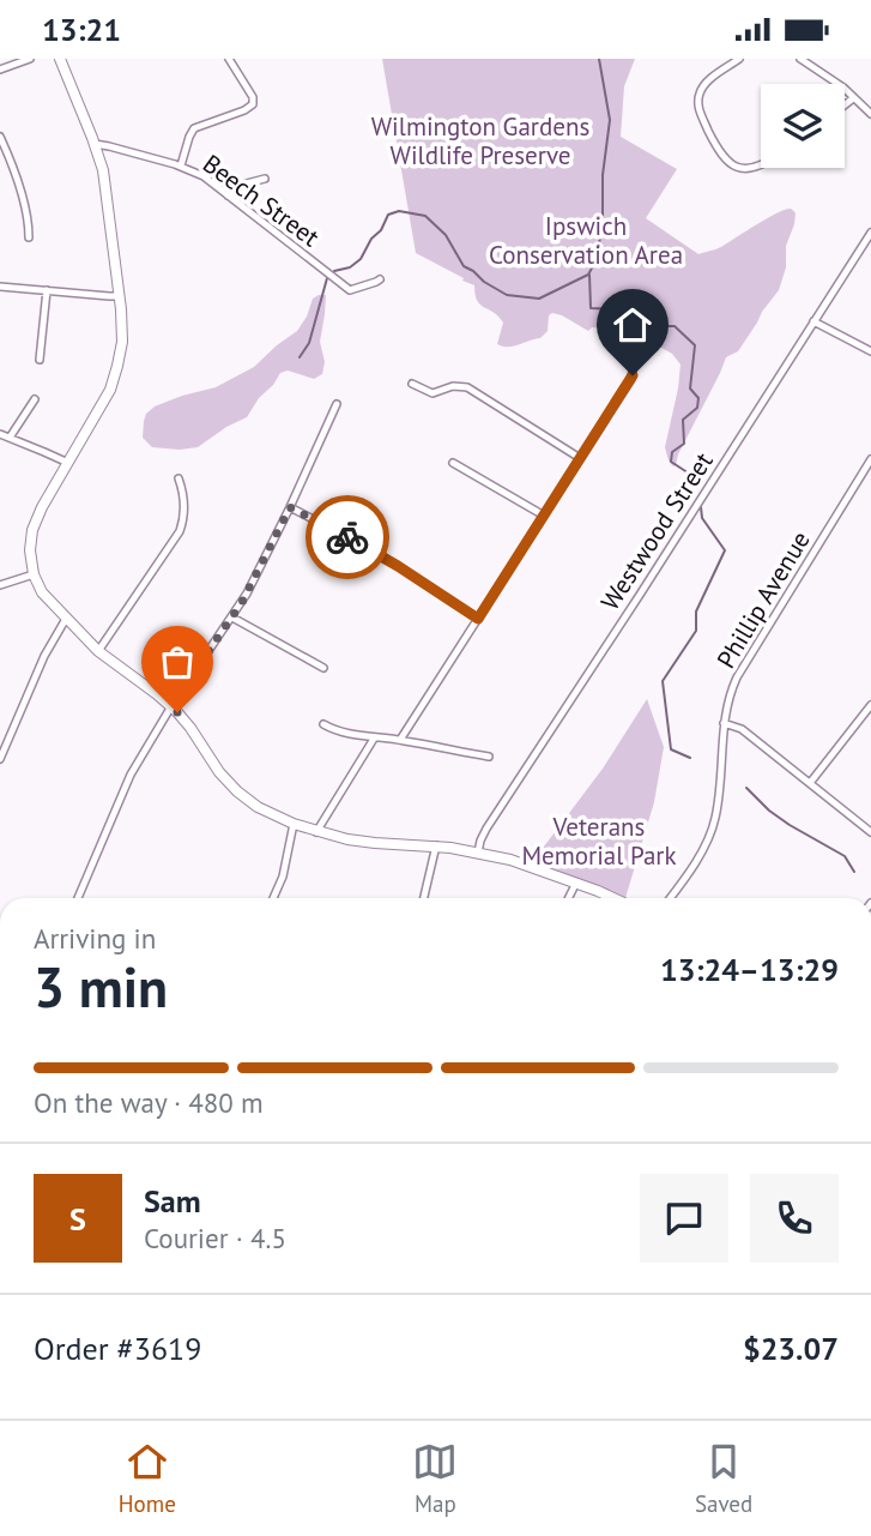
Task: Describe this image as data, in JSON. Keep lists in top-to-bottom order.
{
  "streets": {
    "street": ["Beech Street", "Westwood Street", "Phillip Avenue"]
  },
  "parks": ["Wilmington Gardens Wildlife Preserve", "Ipswich Conservation Area", "Veterans Memorial Park"],
  "page": {
    "status": "13:21",
    "heading": ["3 min", "Arriving in", "13:24–13:29"],
    "panel": [
      "Sam",
      "Courier · 4.5",
      "Order #3619",
      "$23.07"
    ],
    "bar": "On the way · 480 m",
    "round": "S",
    "tabs": ["Home", "Map", "Saved"]
  }
}
